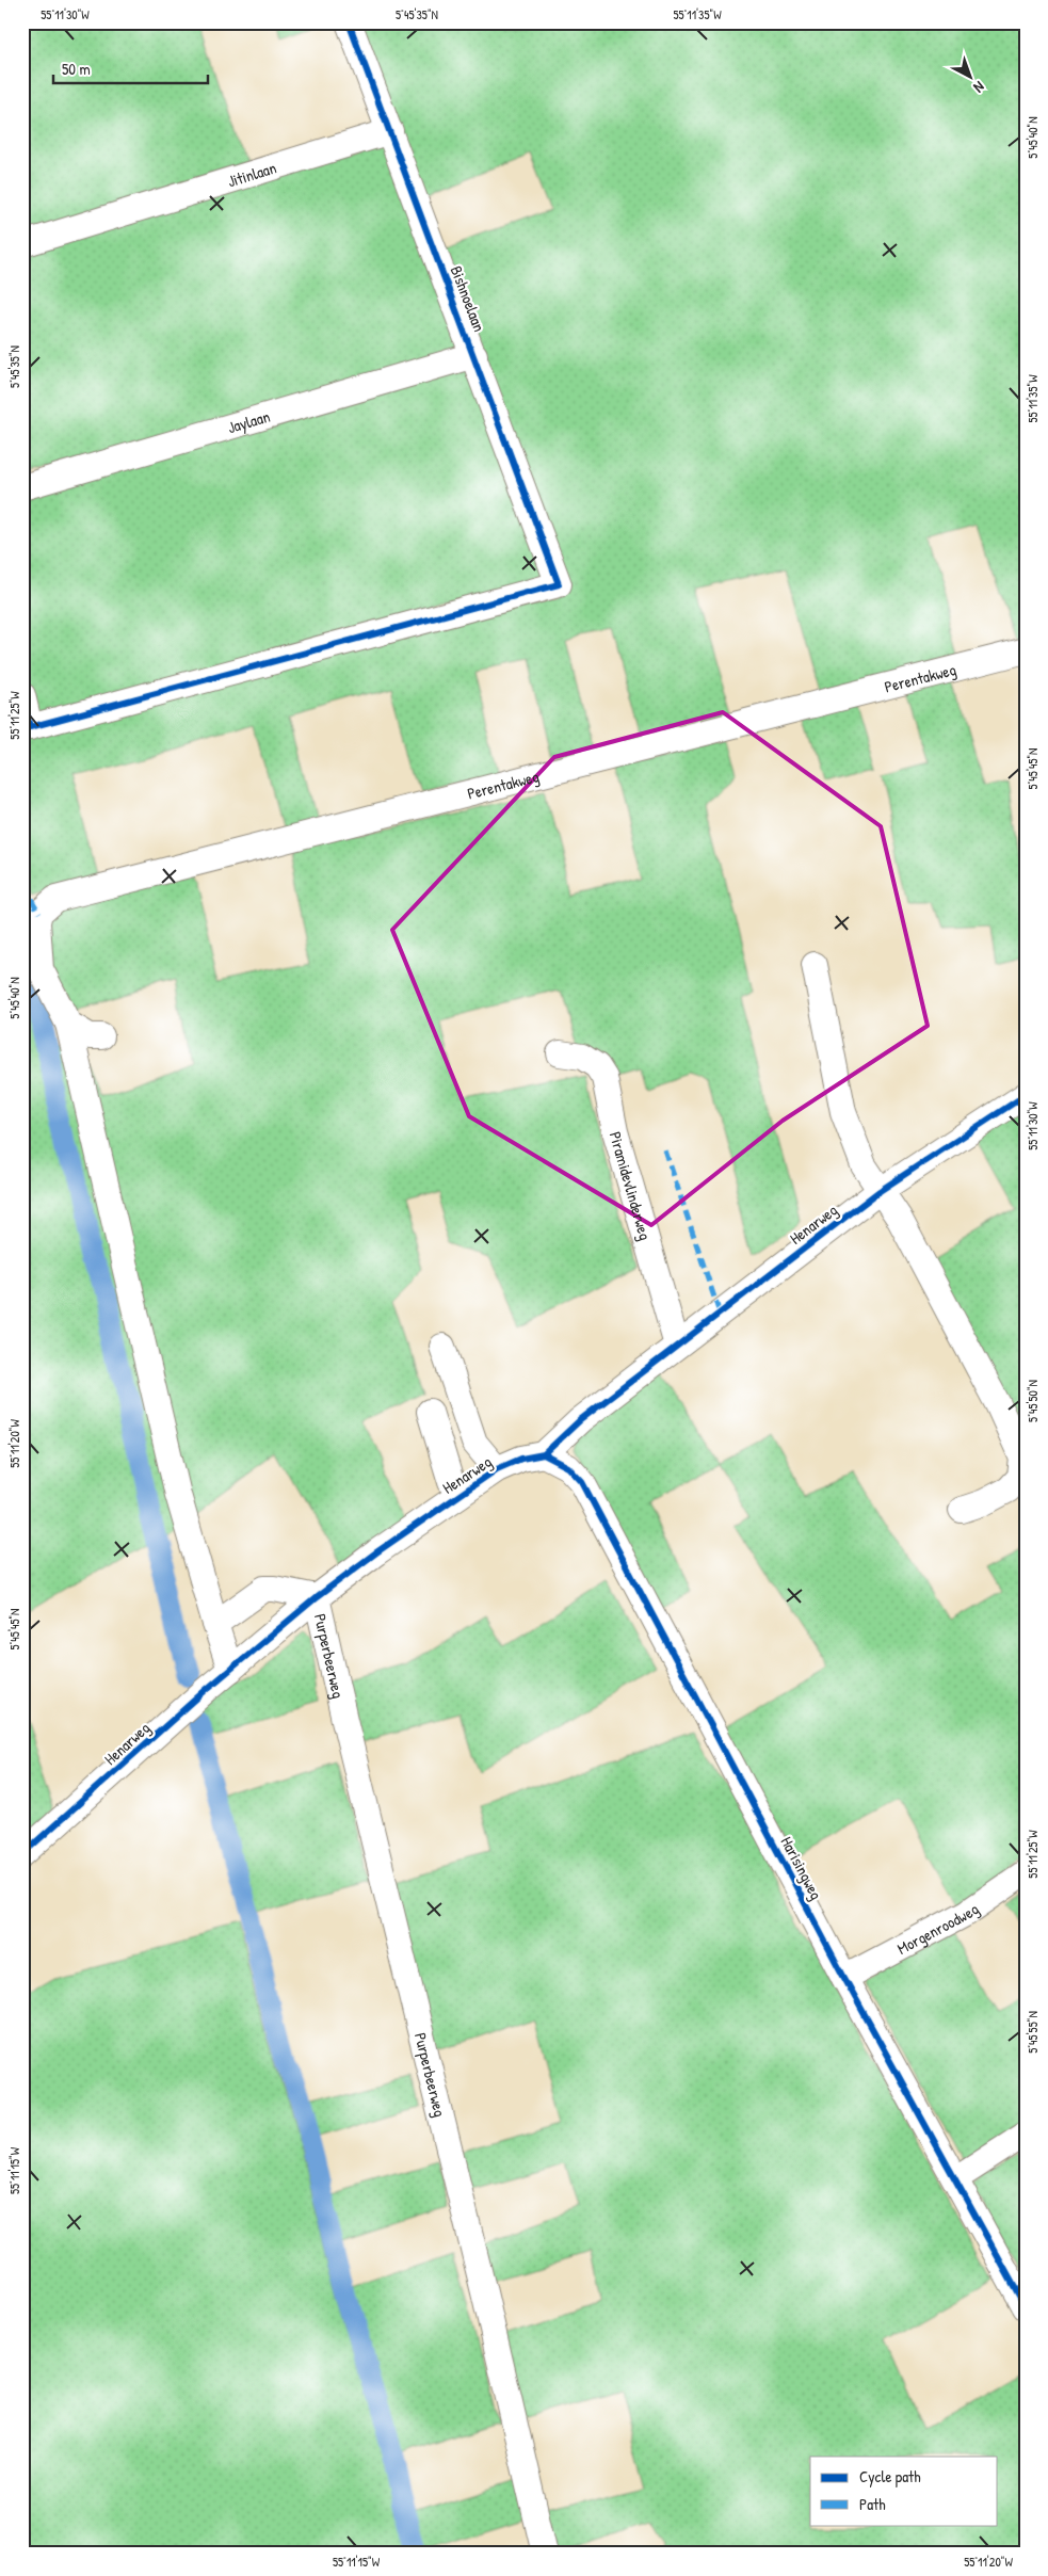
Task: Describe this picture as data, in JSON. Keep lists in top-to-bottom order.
{
  "streets": {
    "street": [
      "Jitinlaan",
      "Bishnoelaan",
      "Jaylaan",
      "Perentakweg",
      "Piramidevlinderweg",
      "Henarweg",
      "Purperbeerweg",
      "Harisingweg",
      "Morgenroodweg"
    ]
  },
  "crossings": [
    ["Jitinlaan", "Bishnoelaan"],
    ["Bishnoelaan", "Jaylaan"],
    ["Piramidevlinderweg", "Henarweg"],
    ["Henarweg", "Purperbeerweg"],
    ["Henarweg", "Harisingweg"],
    ["Harisingweg", "Morgenroodweg"]
  ],
  "legend": ["Cycle path", "Path"],
  "scale_bar": "50 m",
  "north": "bottom right",
  "coordinates": [
    "55°11'30\"W",
    "5°45'35\"N",
    "55°11'35\"W",
    "5°45'40\"N",
    "55°11'25\"W",
    "5°45'45\"N",
    "5°45'50\"N",
    "55°11'20\"W",
    "5°45'55\"N",
    "55°11'15\"W"
  ]
}
